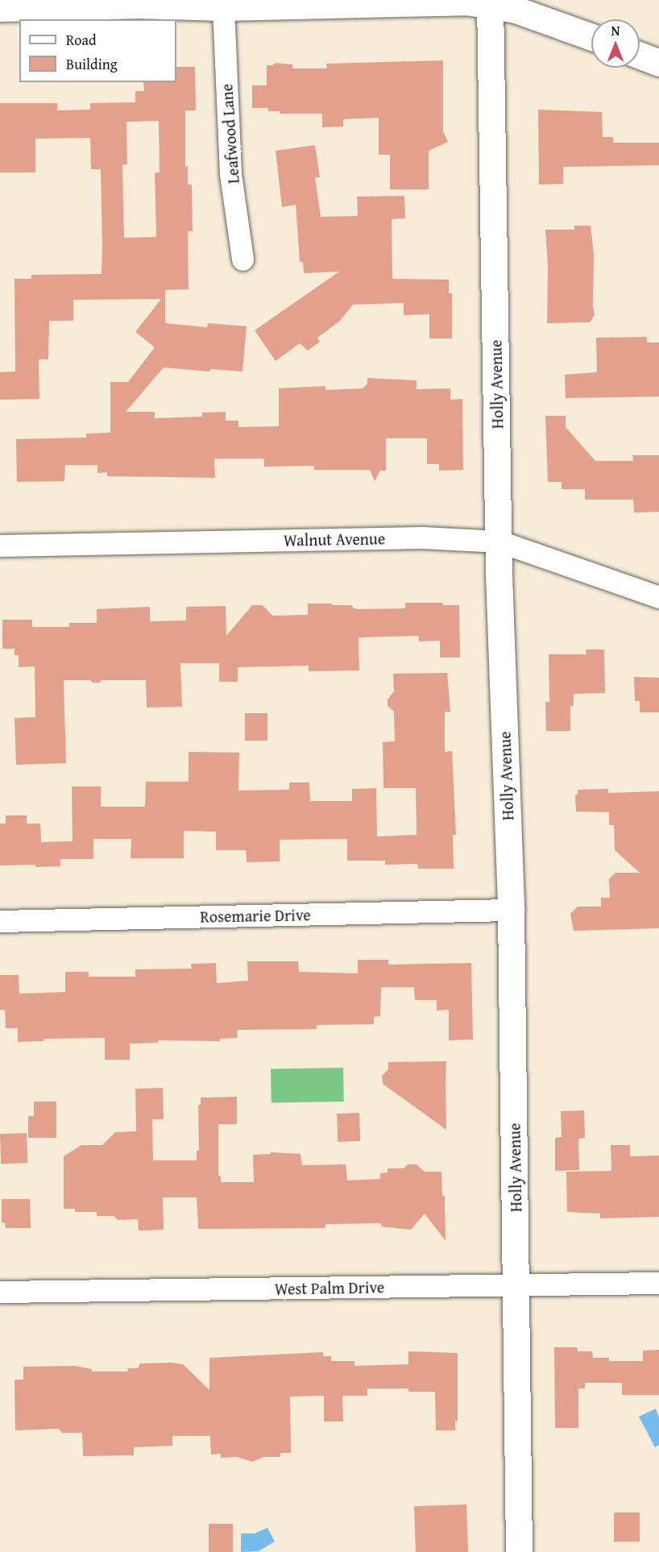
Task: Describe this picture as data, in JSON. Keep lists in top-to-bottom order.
{
  "streets": {
    "street": [
      "Leafwood Lane",
      "Holly Avenue",
      "Walnut Avenue",
      "Rosemarie Drive",
      "West Palm Drive"
    ]
  },
  "crossings": [
    ["Holly Avenue", "Walnut Avenue"],
    ["Holly Avenue", "Rosemarie Drive"],
    ["Holly Avenue", "West Palm Drive"]
  ],
  "legend": ["Road", "Building"],
  "north": "top"
}
